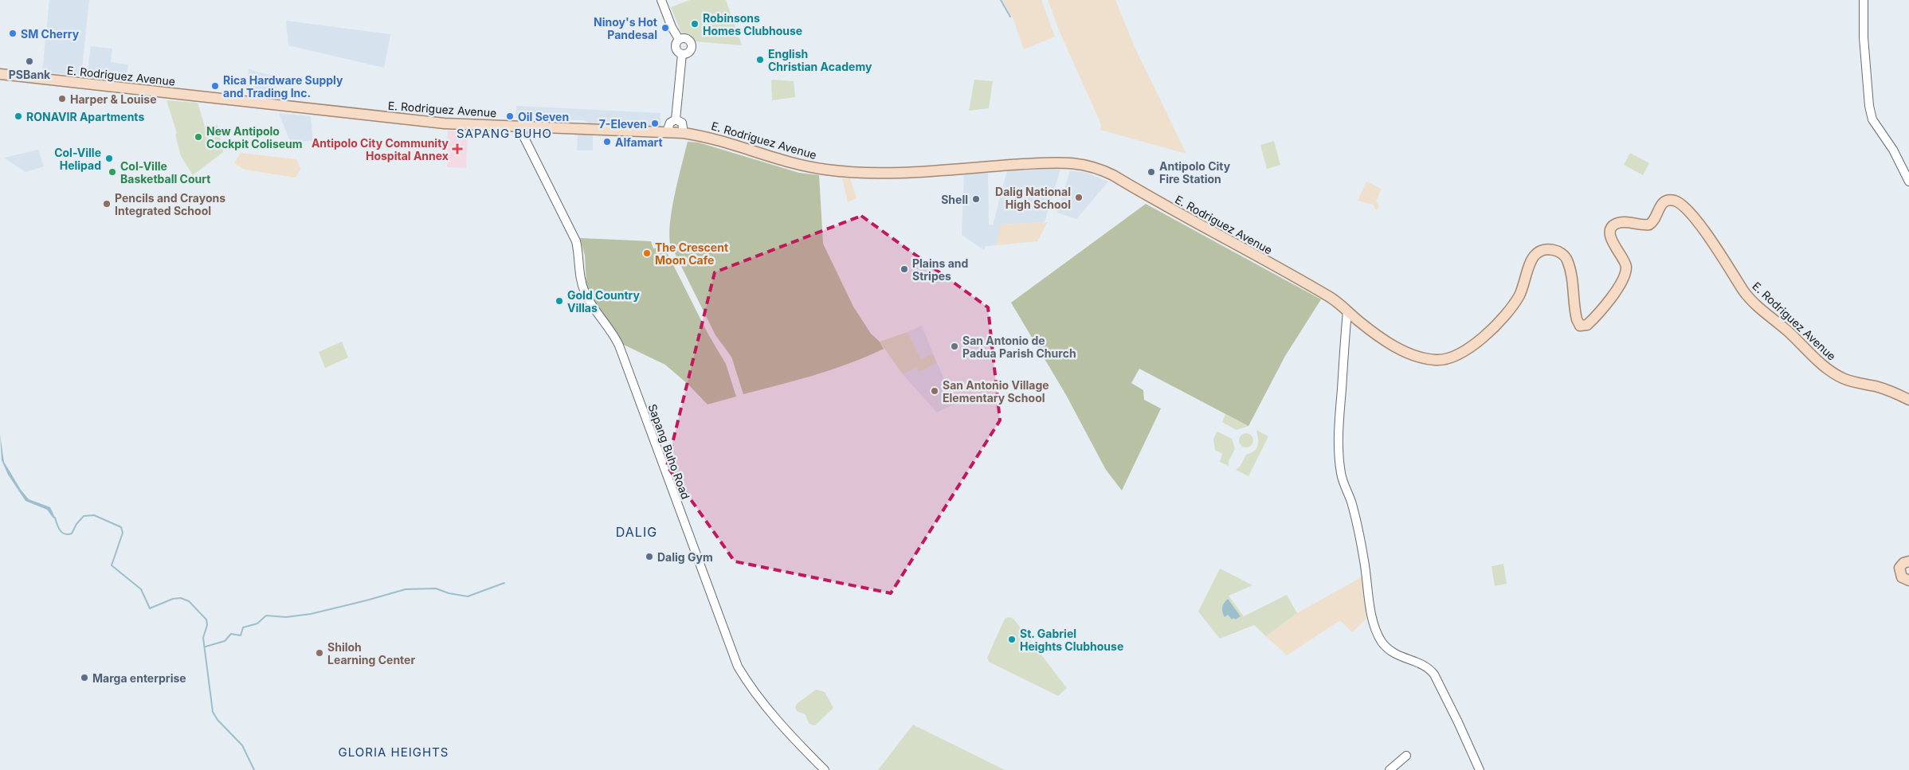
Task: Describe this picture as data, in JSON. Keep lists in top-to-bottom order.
{
  "streets": {
    "main road": ["E. Rodriguez Avenue"],
    "street": ["Sapang Buho Road"]
  },
  "crossings": [
    ["E. Rodriguez Avenue", "Sapang Buho Road"]
  ],
  "districts": ["SAPANG BUHO", "DALIG", "GLORIA HEIGHTS"],
  "places": {
    "other": [
      "Robinsons Homes Clubhouse",
      "Ninoy's Hot Pandesal",
      "SM Cherry",
      "English Christian Academy",
      "PSBank",
      "Rica Hardware Supply and Trading Inc.",
      "Harper & Louise",
      "RONAVIR Apartments",
      "Oil Seven",
      "7-Eleven",
      "New Antipolo Cockpit Coliseum",
      "Alfamart",
      "Col-Ville Helipad",
      "Col-Ville Basketball Court",
      "Antipolo City Fire Station",
      "Dalig National High School",
      "Shell",
      "Pencils and Crayons Integrated School",
      "The Crescent Moon Cafe",
      "Plains and Stripes",
      "Gold Country Villas",
      "San Antonio de Padua Parish Church",
      "San Antonio Village Elementary School",
      "Dalig Gym",
      "St. Gabriel Heights Clubhouse",
      "Shiloh Learning Center",
      "Marga enterprise"
    ],
    "health": ["Antipolo City Community Hospital Annex"]
  }
}
